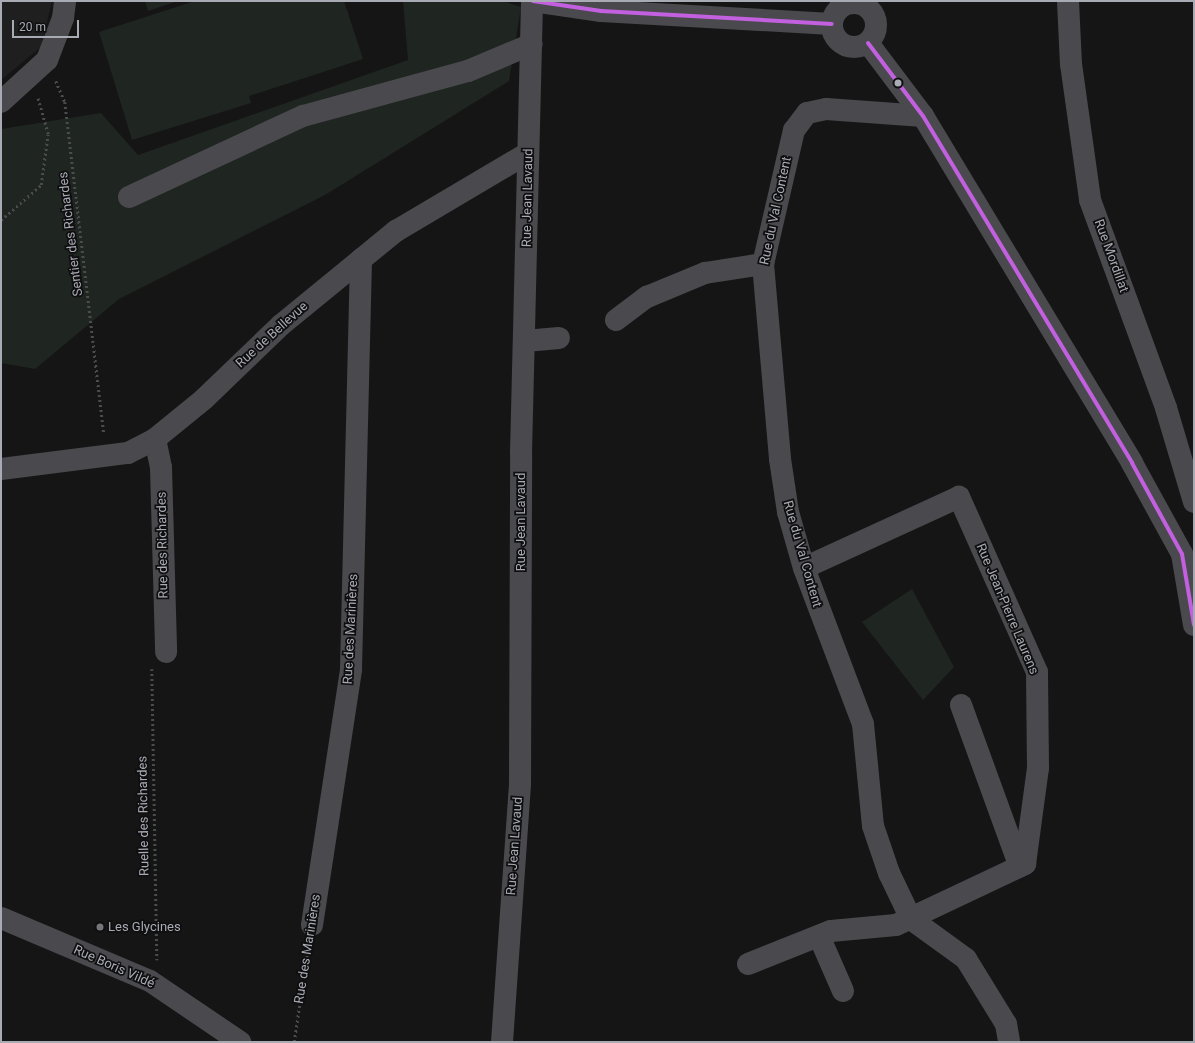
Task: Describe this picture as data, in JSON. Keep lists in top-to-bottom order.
{
  "streets": {
    "street": [
      "Rue Jean Lavaud",
      "Rue du Val Content",
      "Rue Mordillat",
      "Rue de Bellevue",
      "Rue des Richardes",
      "Rue Jean-Pierre Laurens",
      "Rue des Marinières",
      "Rue Boris Vildé"
    ],
    "path": ["Sentier des Richardes", "Ruelle des Richardes"]
  },
  "crossings": [
    ["Rue Jean Lavaud", "Rue de Bellevue"],
    ["Rue du Val Content", "Rue Jean-Pierre Laurens"],
    ["Rue de Bellevue", "Rue des Richardes"],
    ["Rue de Bellevue", "Rue des Marinières"],
    ["Rue des Richardes", "Ruelle des Richardes"],
    ["Ruelle des Richardes", "Rue Boris Vildé"]
  ],
  "places": ["Les Glycines"],
  "scale_bar": "20 m"
}
